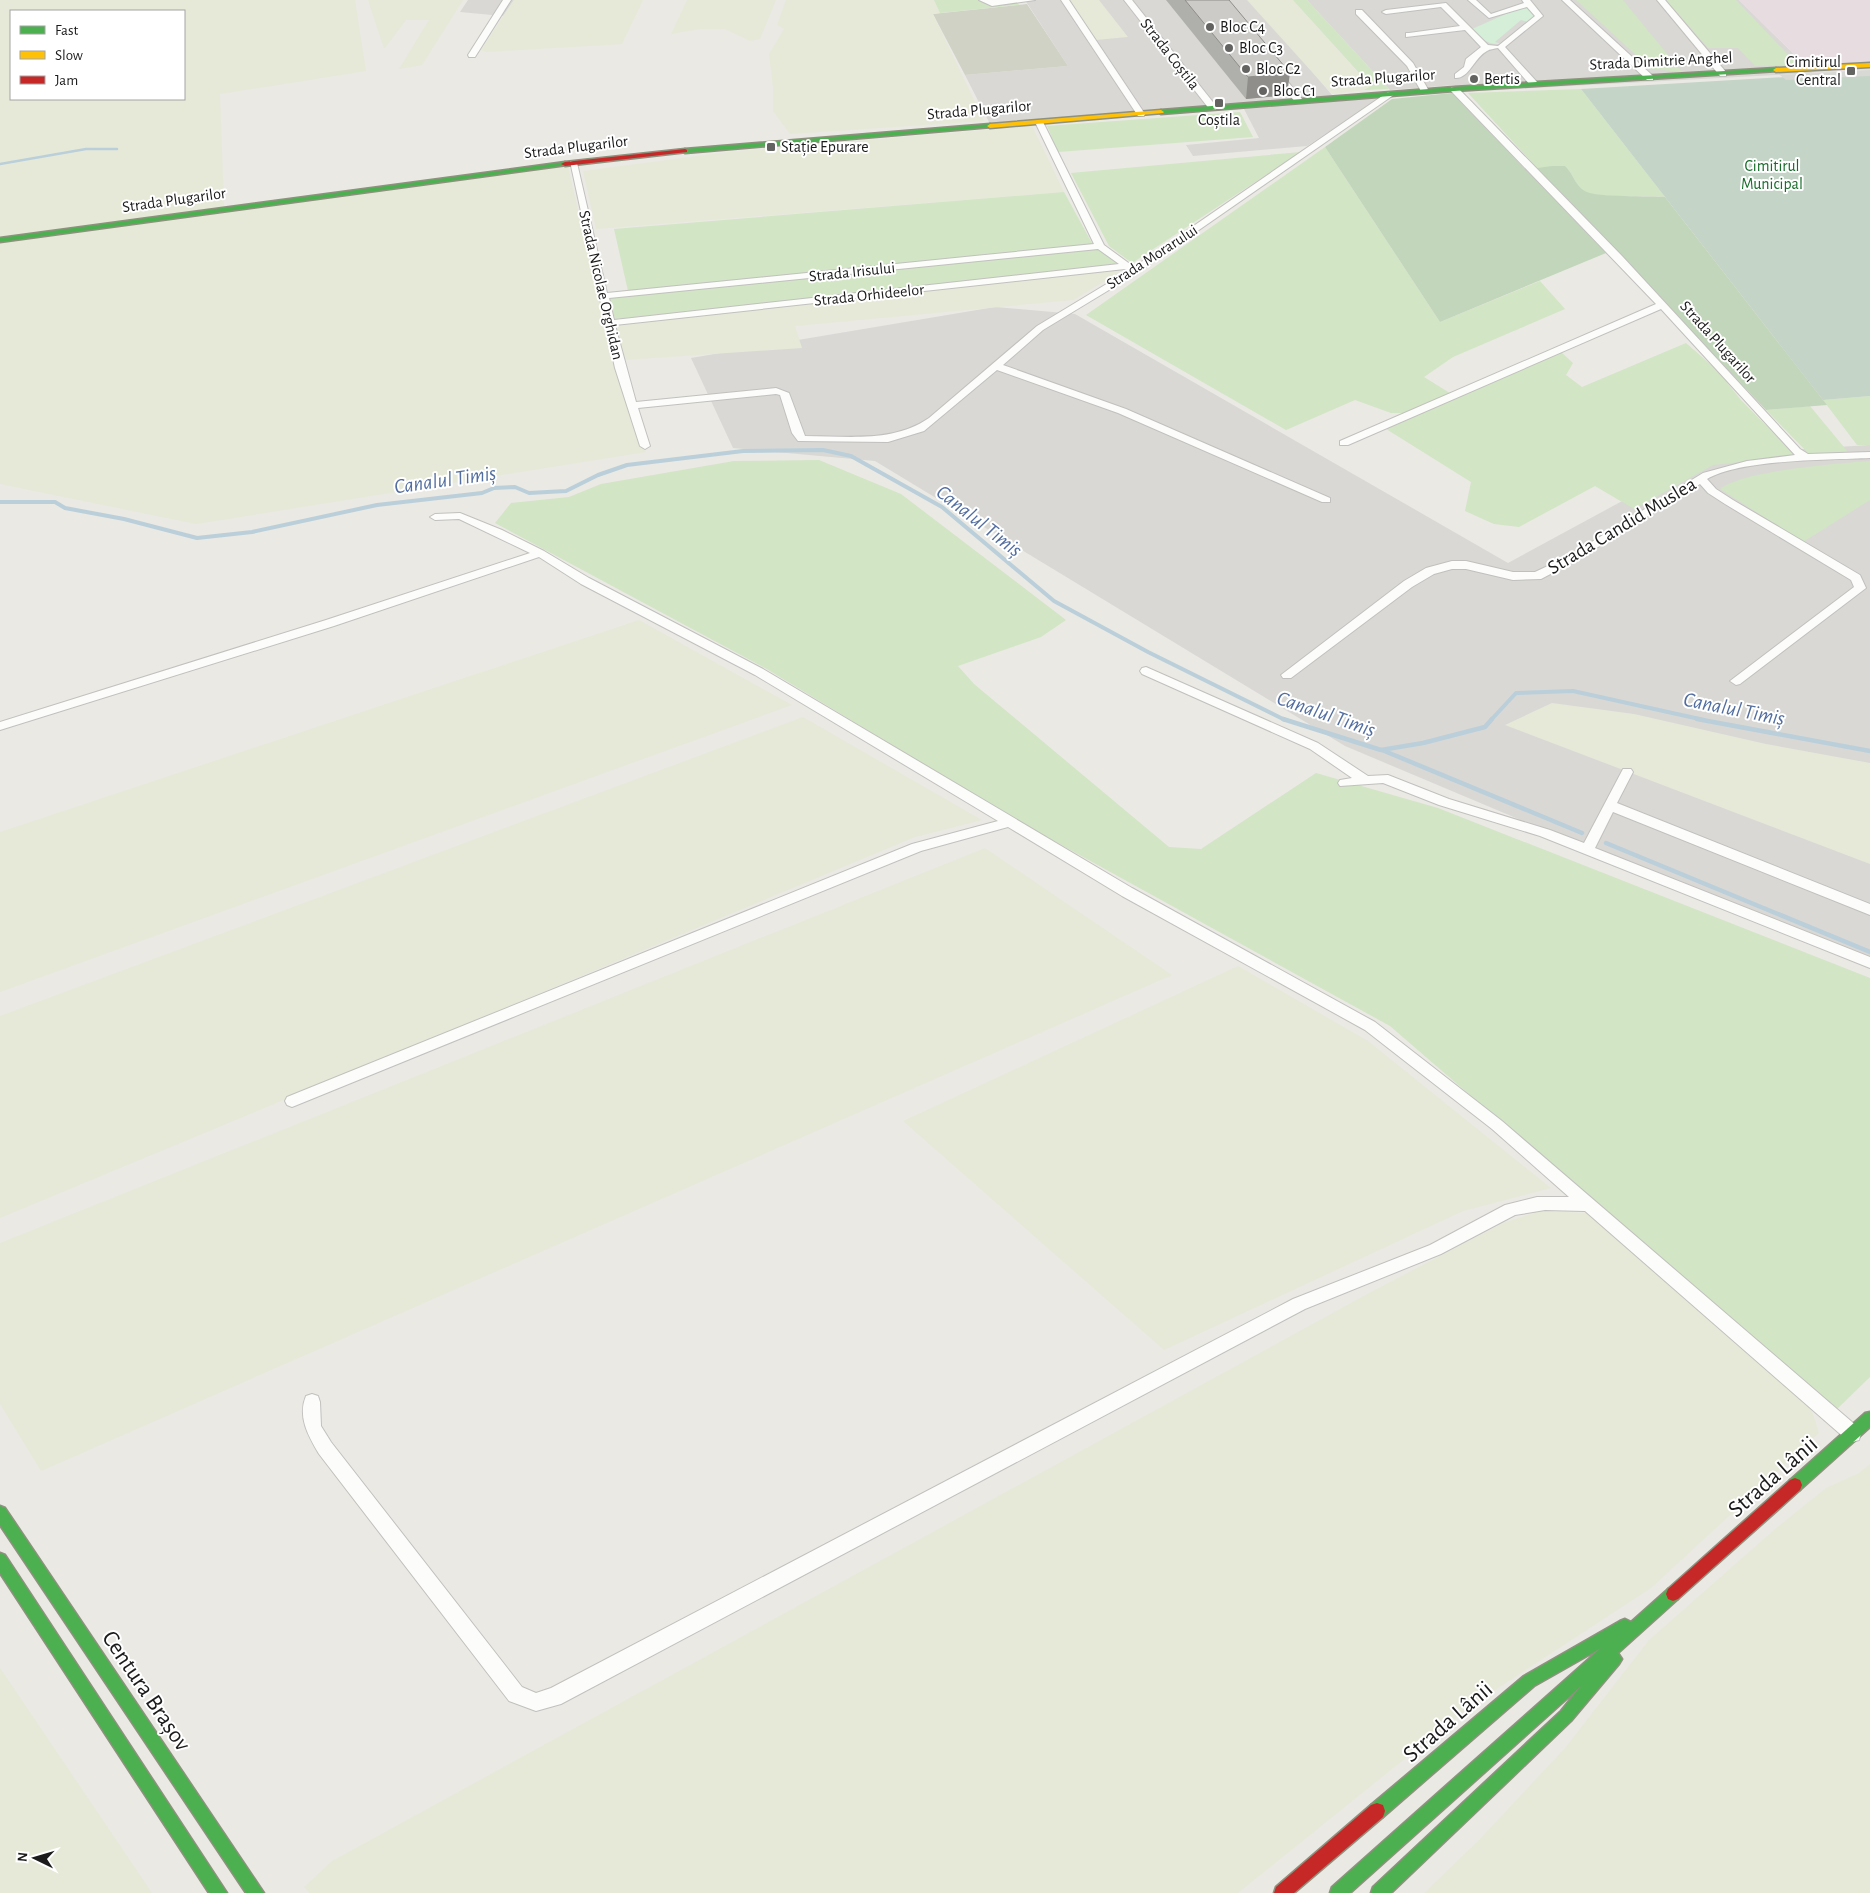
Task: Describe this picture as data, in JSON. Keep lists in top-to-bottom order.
{
  "streets": {
    "main road": [
      "Strada Dimitrie Anghel",
      "Strada Plugarilor",
      "Strada Lânii",
      "Centura Brașov"
    ],
    "street": [
      "Strada Coștila",
      "Strada Morarului",
      "Strada Irisului",
      "Strada Nicolae Orghidan",
      "Strada Orhideelor",
      "Strada Candid Muslea"
    ]
  },
  "crossings": [
    ["Strada Coștila", "Strada Plugarilor"],
    ["Strada Dimitrie Anghel", "Strada Plugarilor"],
    ["Strada Plugarilor", "Strada Morarului"],
    ["Strada Plugarilor", "Strada Nicolae Orghidan"],
    ["Strada Plugarilor", "Strada Candid Muslea"],
    ["Strada Morarului", "Strada Nicolae Orghidan"],
    ["Strada Morarului", "Strada Orhideelor"],
    ["Strada Irisului", "Strada Nicolae Orghidan"],
    ["Strada Nicolae Orghidan", "Strada Orhideelor"]
  ],
  "water": ["Canalul Timiș"],
  "parks": ["Cimitirul Municipal"],
  "places": {
    "other": [
      "Bloc C4",
      "Bloc C3",
      "Bloc C2",
      "Bertis",
      "Bloc C1"
    ],
    "transit": ["Cimitirul Central", "Coștila", "Stație Epurare"]
  },
  "legend": ["Fast", "Slow", "Jam"],
  "north": "left"
}
